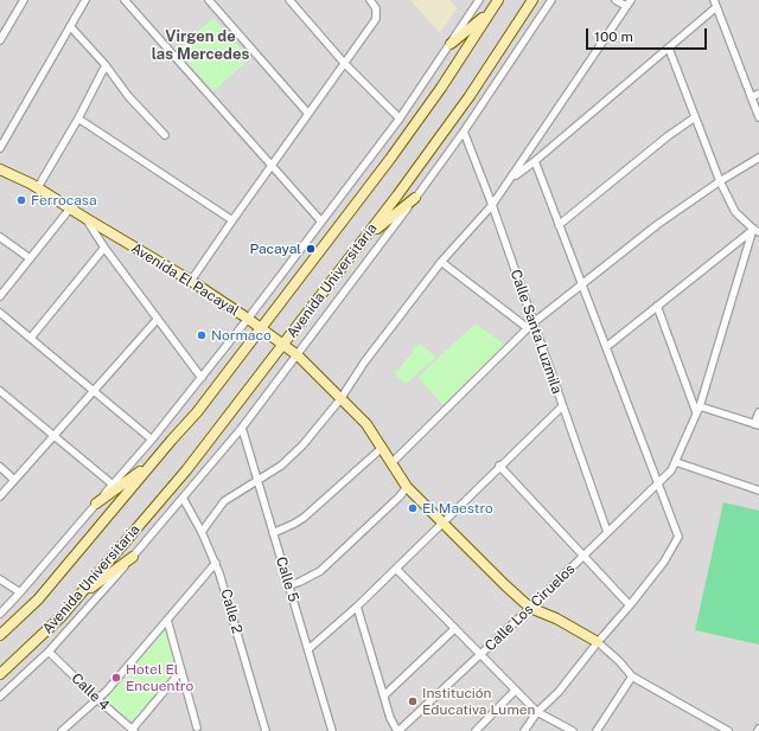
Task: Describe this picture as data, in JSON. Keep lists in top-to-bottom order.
{
  "streets": {
    "street": [
      "Avenida El Pacayal",
      "Avenida Universitaria",
      "Calle Santa Luzmila",
      "Calle 5",
      "Calle Los Ciruelos",
      "Calle 2",
      "Calle 4"
    ]
  },
  "crossings": [
    ["Avenida El Pacayal", "Avenida Universitaria"],
    ["Avenida El Pacayal", "Calle Los Ciruelos"],
    ["Avenida Universitaria", "Calle Santa Luzmila"],
    ["Avenida Universitaria", "Calle 5"],
    ["Avenida Universitaria", "Calle 2"],
    ["Avenida Universitaria", "Calle 4"],
    ["Calle Santa Luzmila", "Calle Los Ciruelos"]
  ],
  "districts": ["Virgen de las Mercedes"],
  "places": [
    "Ferrocasa",
    "Pacayal",
    "Normaco",
    "El Maestro",
    "Hotel El Encuentro",
    "Institución Educativa Lumen"
  ],
  "scale_bar": "100 m"
}
